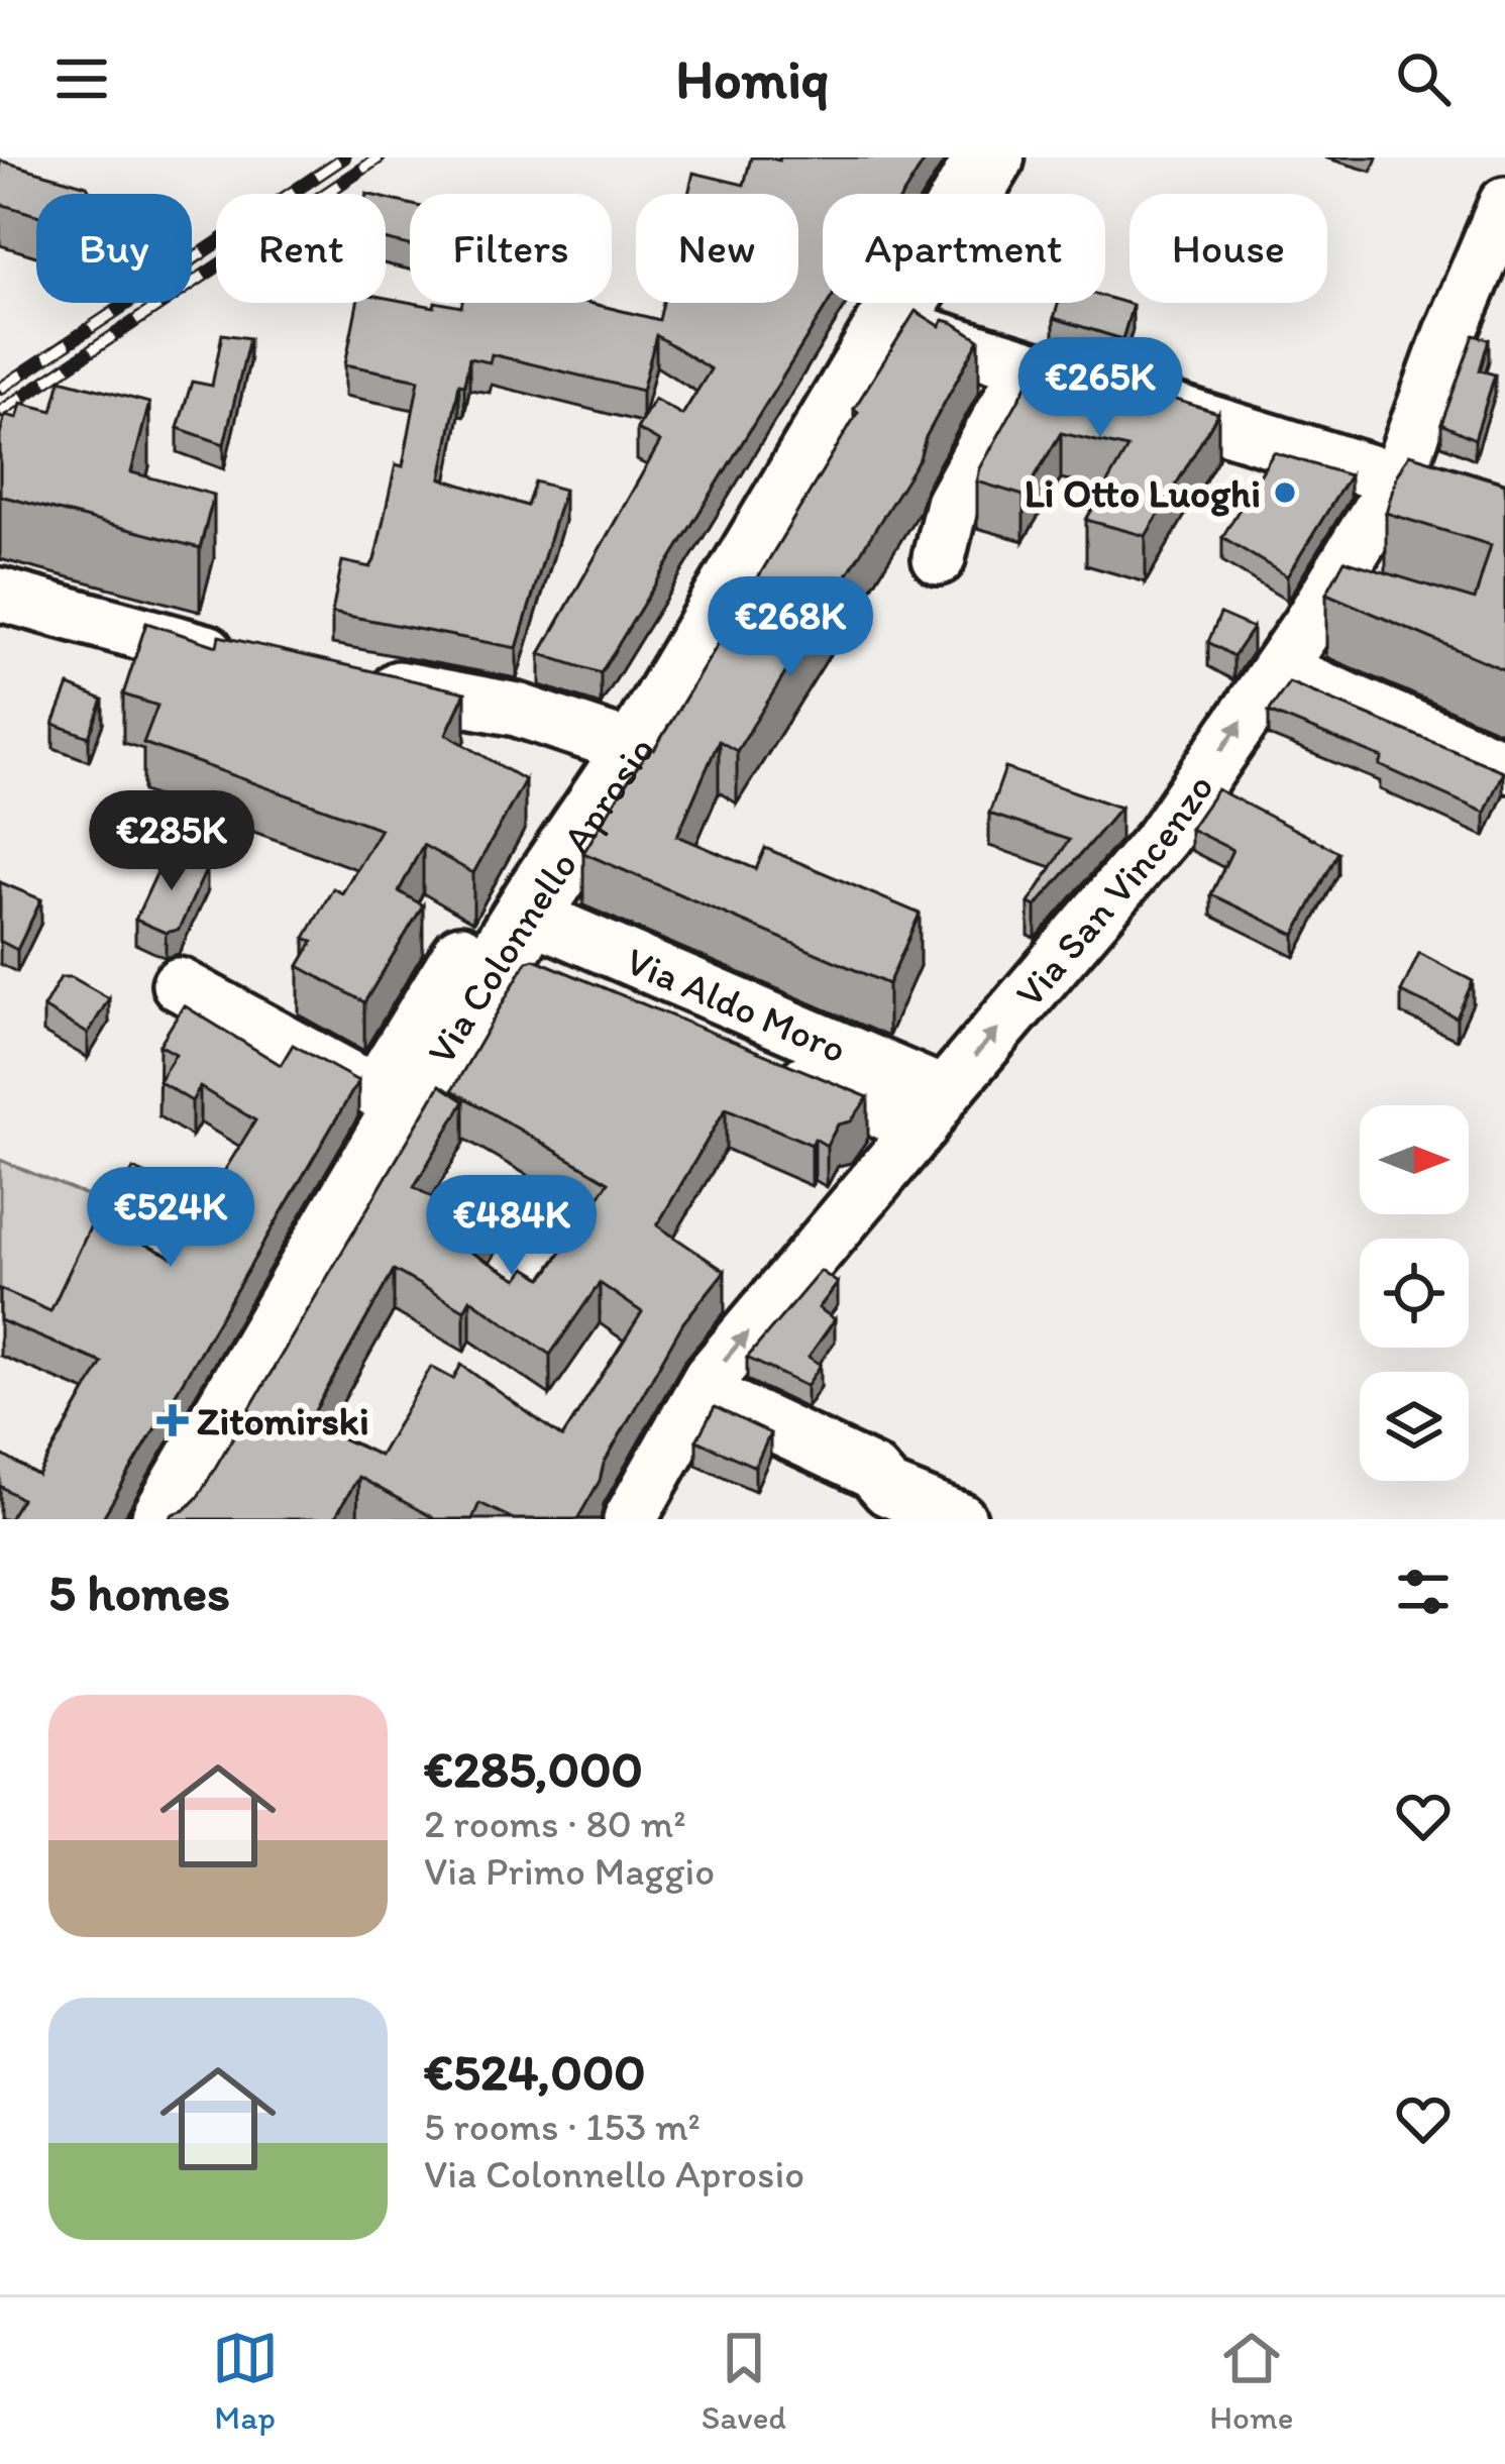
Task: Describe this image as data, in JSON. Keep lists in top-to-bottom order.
{
  "streets": {
    "main road": ["Via Colonnello Aprosio"],
    "street": ["Via San Vincenzo", "Via Aldo Moro"]
  },
  "crossings": [
    ["Via San Vincenzo", "Via Aldo Moro"],
    ["Via Colonnello Aprosio", "Via Aldo Moro"]
  ],
  "one_way": ["Via San Vincenzo"],
  "places": {
    "other": ["Li Otto Luoghi"],
    "health": ["Zitomirski"]
  },
  "north": "right",
  "page": {
    "header": "Homiq",
    "chip": [
      "Buy",
      "Rent",
      "Filters",
      "New",
      "Apartment",
      "House"
    ],
    "price": [
      "€265K",
      "€268K",
      "€285K",
      "€524K",
      "€484K"
    ],
    "heading": "5 homes",
    "list": [
      {
        "name": "€285,000",
        "note": "2 rooms · 80 m² · Via Primo Maggio"
      },
      {
        "name": "€524,000",
        "note": "5 rooms · 153 m² · Via Colonnello Aprosio"
      }
    ],
    "tabs": ["Map", "Saved", "Home"]
  }
}
